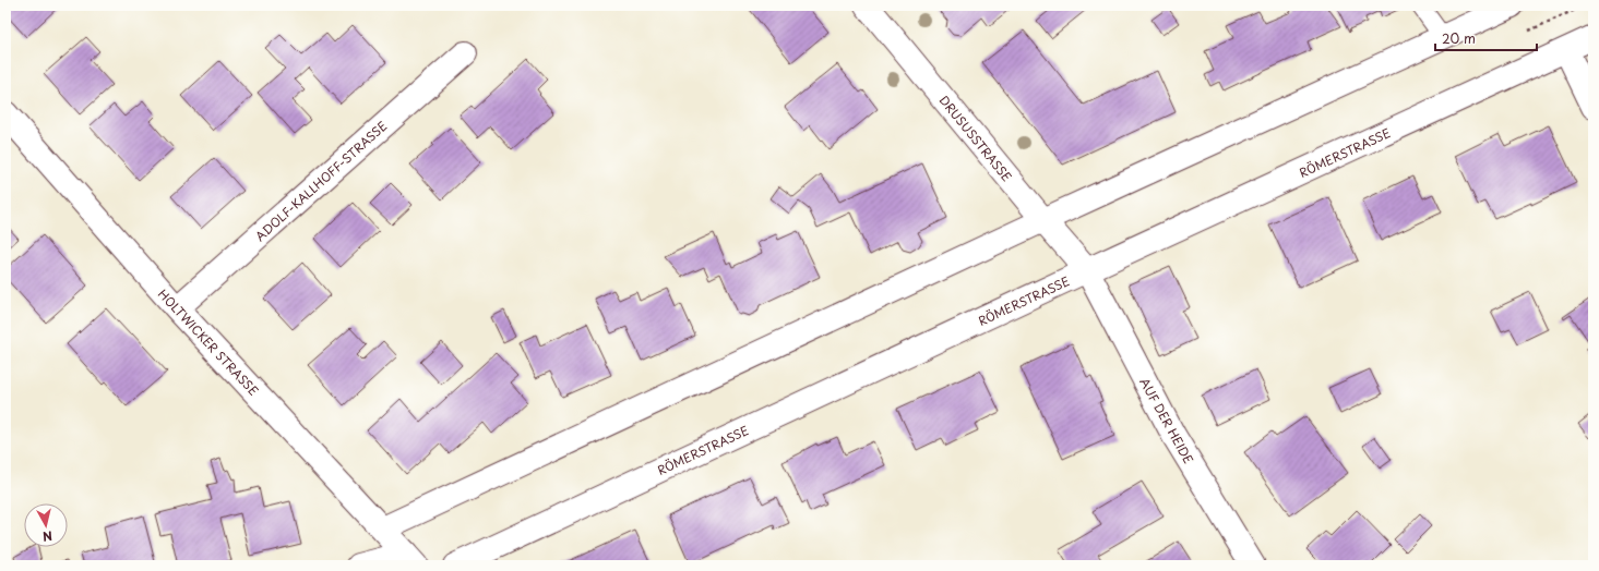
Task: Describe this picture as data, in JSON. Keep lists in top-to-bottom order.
{
  "streets": {
    "street": [
      "DRUSUSSTRASSE",
      "RÖMERSTRASSE",
      "ADOLF-KALLHOFF-STRASSE",
      "HOLTWICKER STRASSE",
      "AUF DER HEIDE"
    ]
  },
  "crossings": [
    ["DRUSUSSTRASSE", "RÖMERSTRASSE"],
    ["DRUSUSSTRASSE", "AUF DER HEIDE"],
    ["RÖMERSTRASSE", "AUF DER HEIDE"],
    ["ADOLF-KALLHOFF-STRASSE", "HOLTWICKER STRASSE"]
  ],
  "scale_bar": "20 m",
  "north": "bottom"
}
